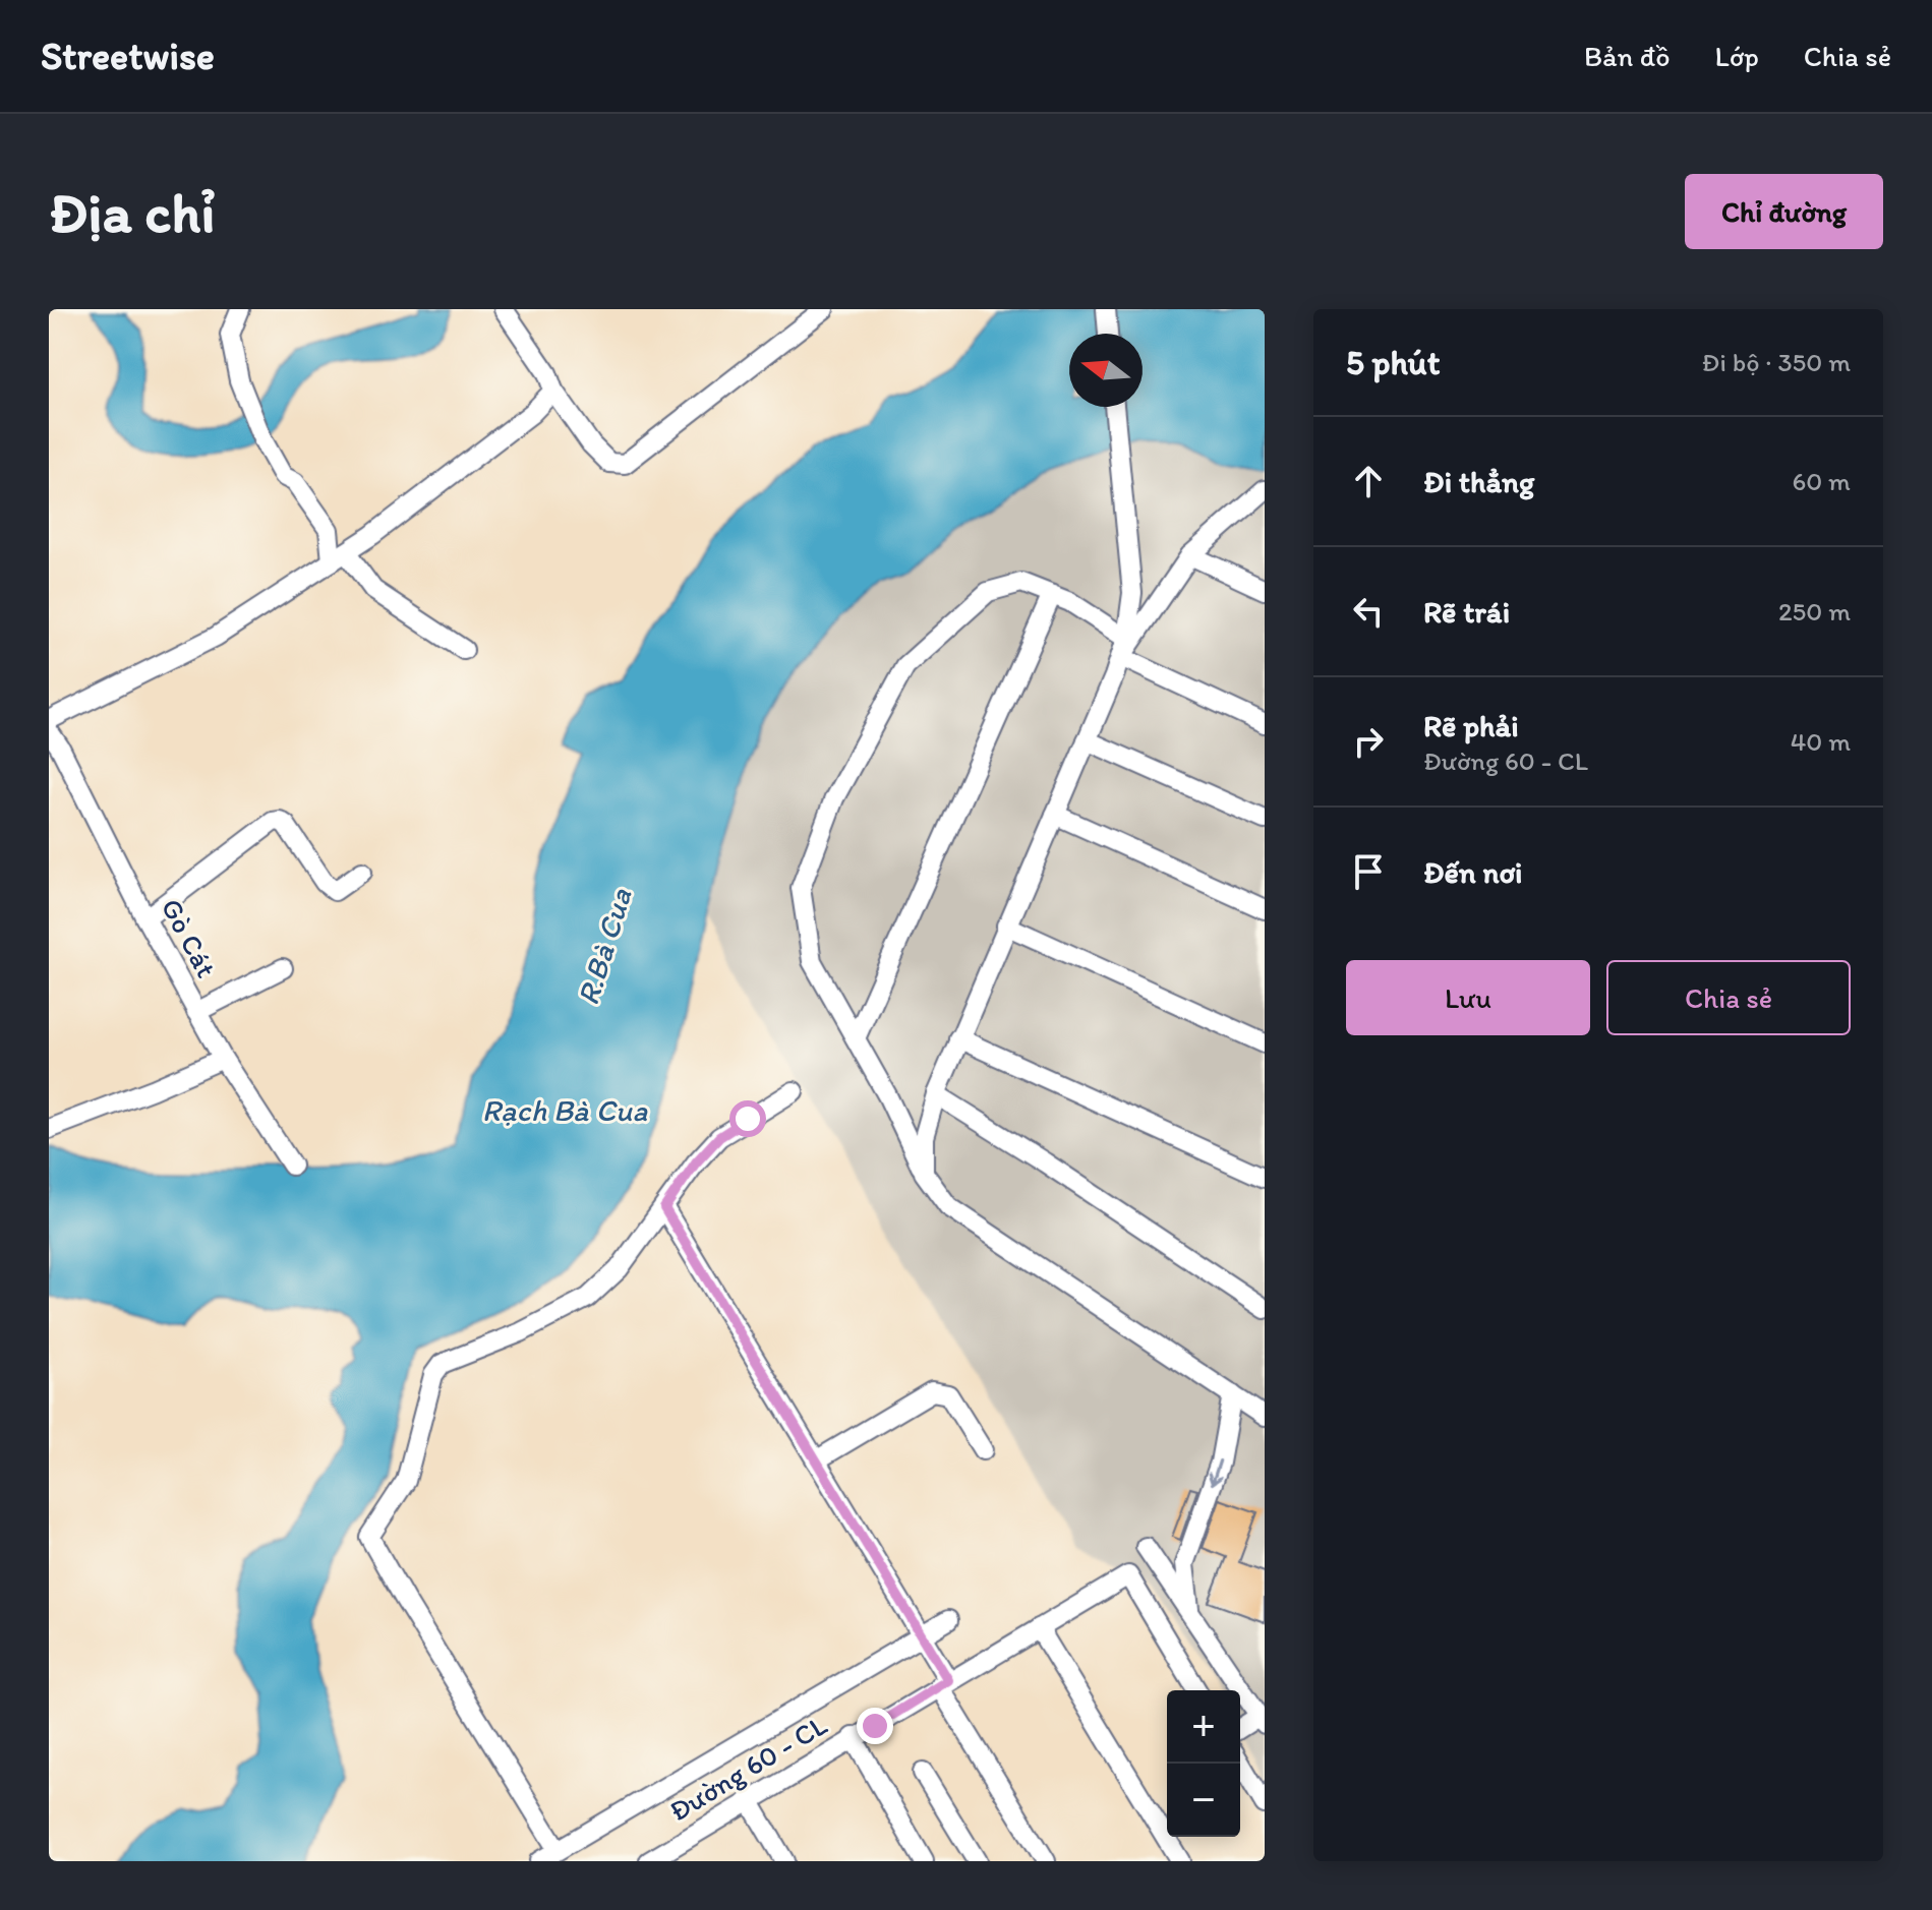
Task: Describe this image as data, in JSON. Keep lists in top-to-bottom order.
{
  "streets": {
    "street": ["Gò Cát", "Đường 60 - CL"]
  },
  "water": ["R.Bà Cua", "Rạch Bà Cua"],
  "north": "left",
  "page": {
    "header": "Streetwise",
    "nav": ["Bản đồ", "Lớp", "Chia sẻ"],
    "buttons": [
      "Chỉ đường",
      ["Lưu", "Chia sẻ"]
    ],
    "title": "Địa chỉ",
    "heading": ["5 phút", "Đi bộ · 350 m"],
    "list": [
      ["Đi thẳng", "60 m"],
      ["Rẽ trái", "250 m"],
      ["Rẽ phải", "Đường 60 - CL", "40 m"],
      "Đến nơi"
    ],
    "map_buttons": ["+", "−"]
  }
}
